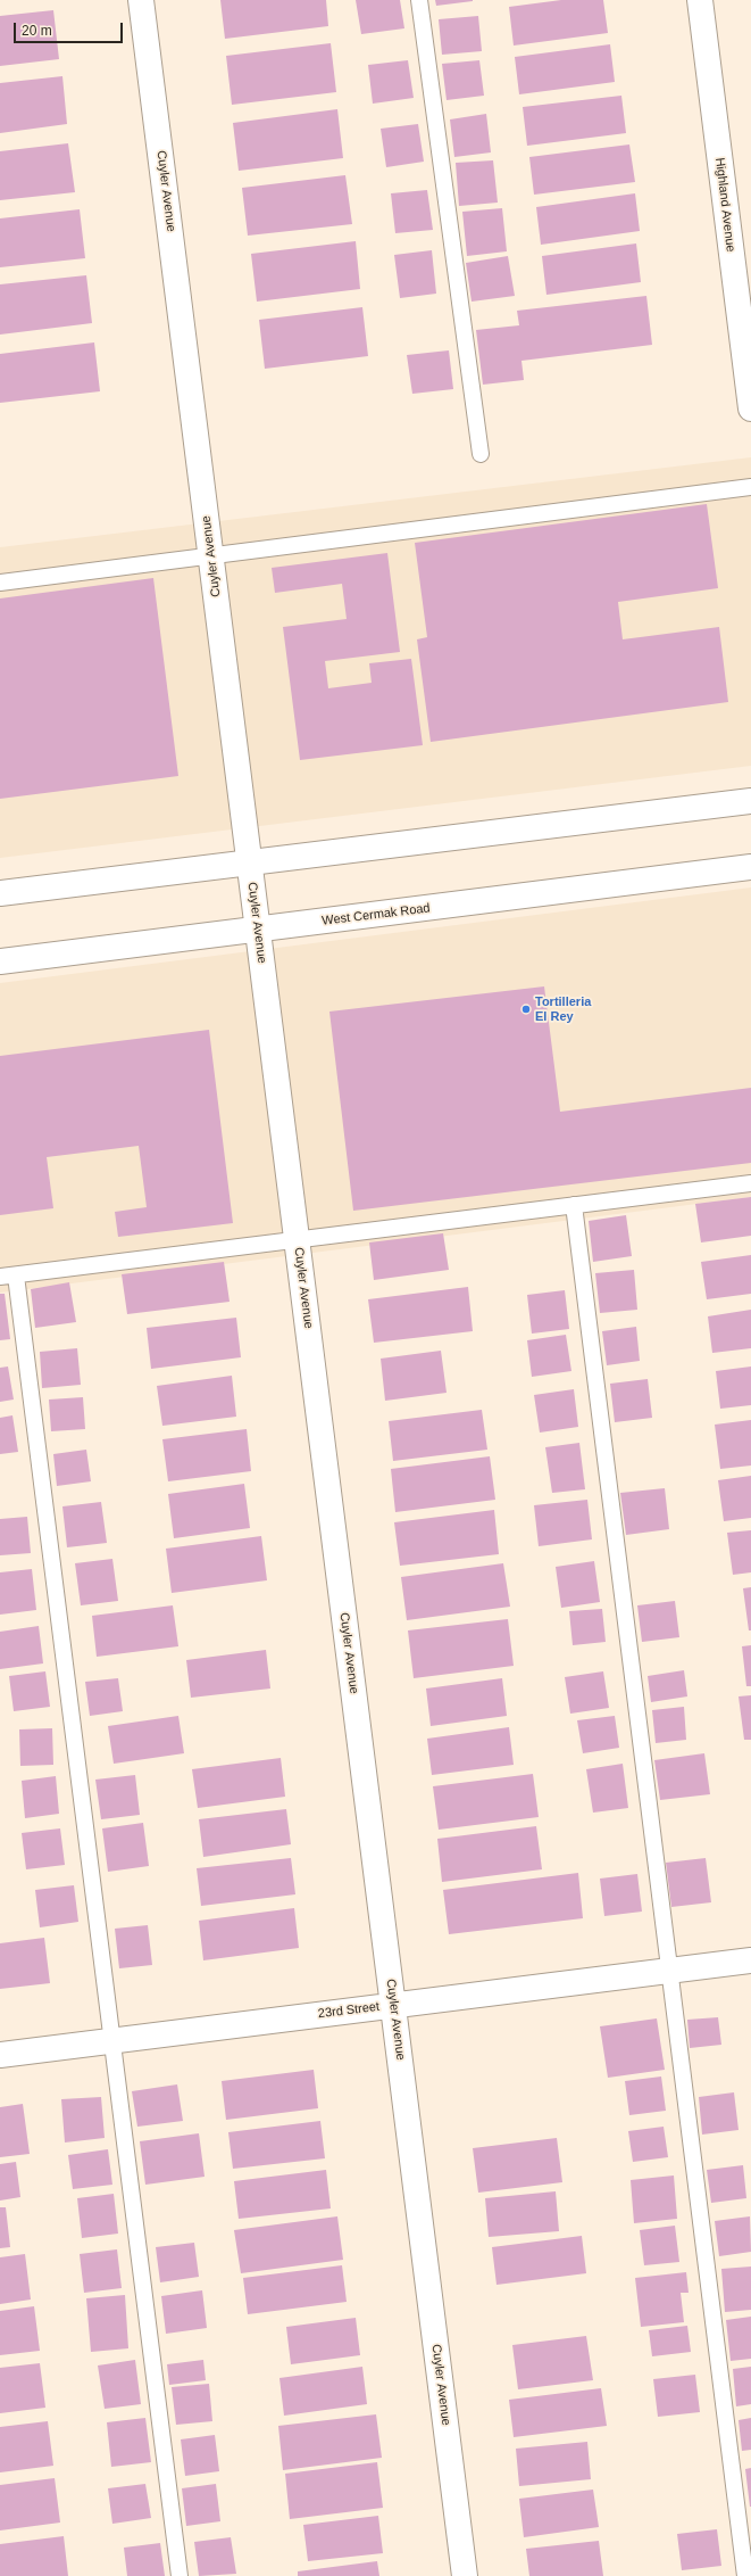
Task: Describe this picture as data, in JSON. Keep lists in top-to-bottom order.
{
  "streets": {
    "street": [
      "Cuyler Avenue",
      "Highland Avenue",
      "West Cermak Road",
      "23rd Street"
    ]
  },
  "crossings": [
    ["Cuyler Avenue", "West Cermak Road"],
    ["Cuyler Avenue", "23rd Street"]
  ],
  "places": ["Tortilleria El Rey"],
  "scale_bar": "20 m"
}
